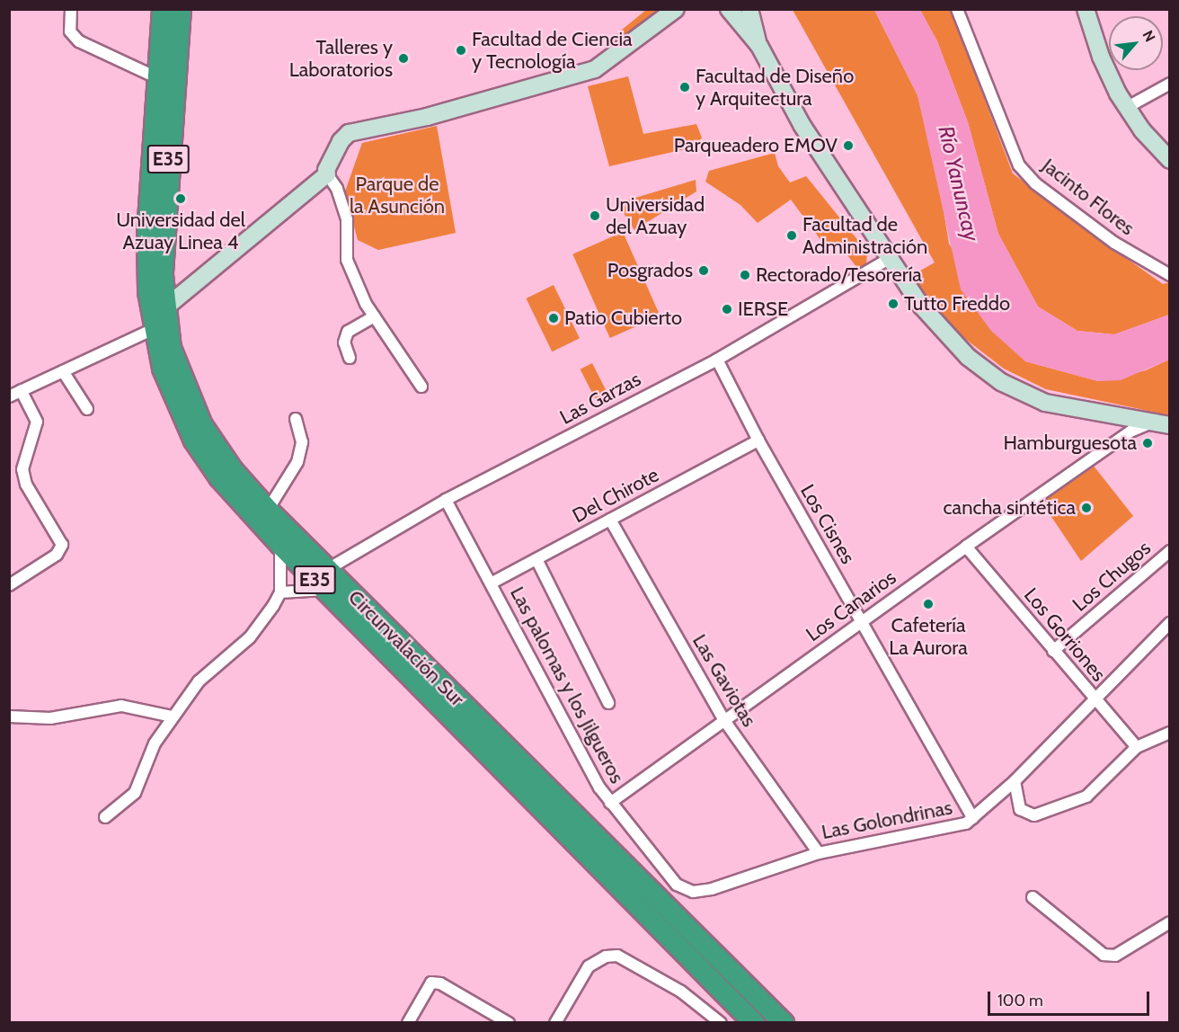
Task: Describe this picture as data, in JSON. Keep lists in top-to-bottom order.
{
  "streets": {
    "highway": ["E35", "Circunvalación Sur"],
    "street": [
      "Jacinto Flores",
      "Las Garzas",
      "Del Chirote",
      "Los Cisnes",
      "Los Chugos",
      "Los Canarios",
      "Los Gorriones",
      "Las Gaviotas",
      "Las palomas y los Jilgueros",
      "Las Golondrinas"
    ]
  },
  "crossings": [
    ["Las Garzas", "Los Cisnes"],
    ["Las Garzas", "Circunvalación Sur"],
    ["Las Garzas", "Las palomas y los Jilgueros"],
    ["Del Chirote", "Los Cisnes"],
    ["Del Chirote", "Las Gaviotas"],
    ["Del Chirote", "Las palomas y los Jilgueros"],
    ["Los Cisnes", "Los Canarios"],
    ["Los Cisnes", "Las Golondrinas"],
    ["Los Chugos", "Los Gorriones"],
    ["Los Canarios", "Los Gorriones"],
    ["Los Canarios", "Las Gaviotas"],
    ["Los Canarios", "Las palomas y los Jilgueros"],
    ["Los Gorriones", "Las Golondrinas"],
    ["Las Gaviotas", "Las Golondrinas"],
    ["Las palomas y los Jilgueros", "Las Golondrinas"]
  ],
  "water": ["Río Yanuncay"],
  "parks": ["Parque de la Asunción"],
  "places": [
    "Facultad de Ciencia y Tecnología",
    "Talleres y Laboratorios",
    "Facultad de Diseño y Arquitectura",
    "Parqueadero EMOV",
    "Universidad del Azuay Linea 4",
    "Universidad del Azuay",
    "Facultad de Administración",
    "Posgrados",
    "Rectorado/Tesorería",
    "Tutto Freddo",
    "IERSE",
    "Patio Cubierto",
    "Hamburguesota",
    "cancha sintética",
    "Cafetería La Aurora"
  ],
  "scale_bar": "100 m",
  "north": "top right"
}
